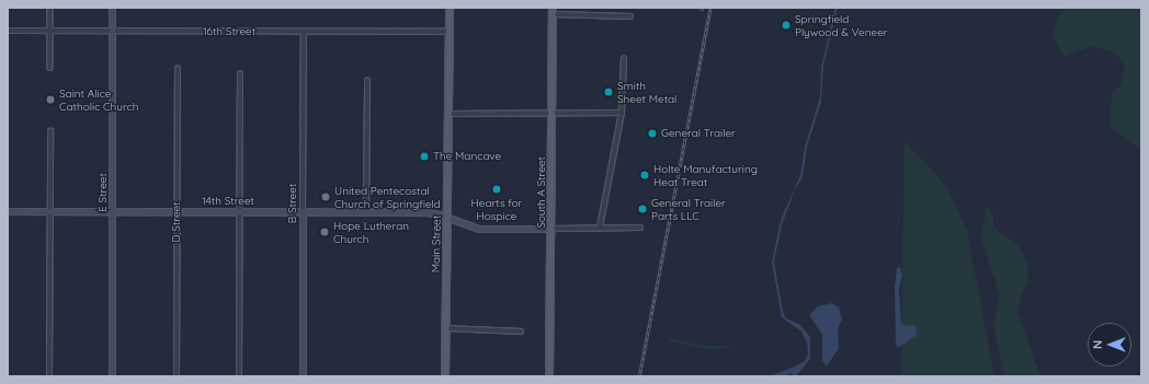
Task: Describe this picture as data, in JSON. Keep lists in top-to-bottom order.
{
  "streets": {
    "main road": [
      "E Street",
      "South A Street",
      "14th Street",
      "B Street",
      "Main Street"
    ],
    "street": ["16th Street", "D Street"]
  },
  "crossings": [
    ["16th Street", "E Street"],
    ["16th Street", "B Street"],
    ["16th Street", "Main Street"],
    ["E Street", "14th Street"],
    ["South A Street", "14th Street"],
    ["14th Street", "B Street"],
    ["14th Street", "D Street"],
    ["14th Street", "Main Street"]
  ],
  "places": [
    "Springfield Plywood & Veneer",
    "Smith Sheet Metal",
    "Saint Alice Catholic Church",
    "General Trailer",
    "The Mancave",
    "Holte Manufacturing Heat Treat",
    "Hearts for Hospice",
    "United Pentecostal Church of Springfield",
    "General Trailer Parts LLC",
    "Hope Lutheran Church"
  ],
  "north": "left"
}
